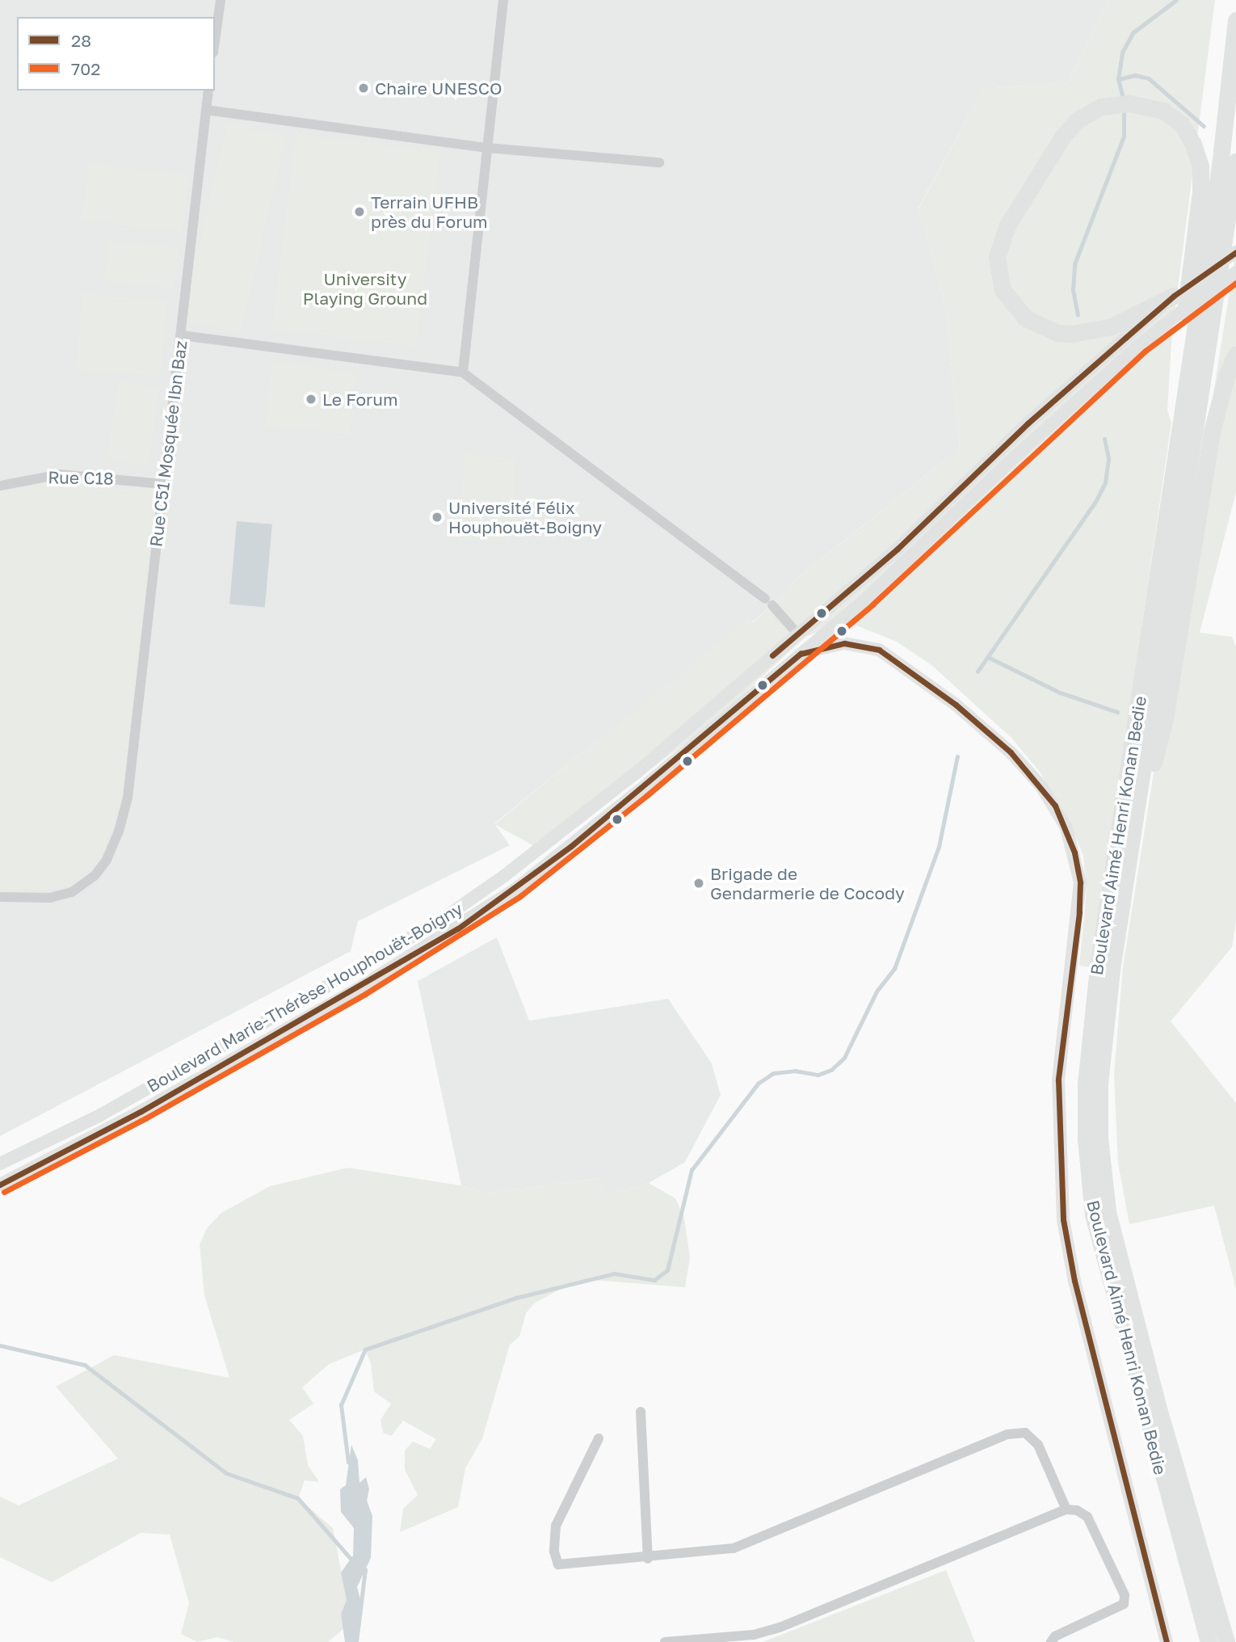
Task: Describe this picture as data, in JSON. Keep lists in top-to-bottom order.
{
  "streets": {
    "highway": ["Boulevard Aimé Henri Konan Bedie"],
    "main road": ["Boulevard Marie-Thérèse Houphouët-Boigny"],
    "street": ["Rue C51 Mosquée Ibn Baz", "Rue C18"]
  },
  "crossings": [
    ["Rue C51 Mosquée Ibn Baz", "Rue C18"]
  ],
  "parks": ["University Playing Ground"],
  "places": [
    "Chaire UNESCO",
    "Terrain UFHB près du Forum",
    "Le Forum",
    "Université Félix Houphouët-Boigny",
    "Brigade de Gendarmerie de Cocody"
  ],
  "lines": ["transit line 28", "transit line 702"],
  "legend": ["28", "702"]
}
